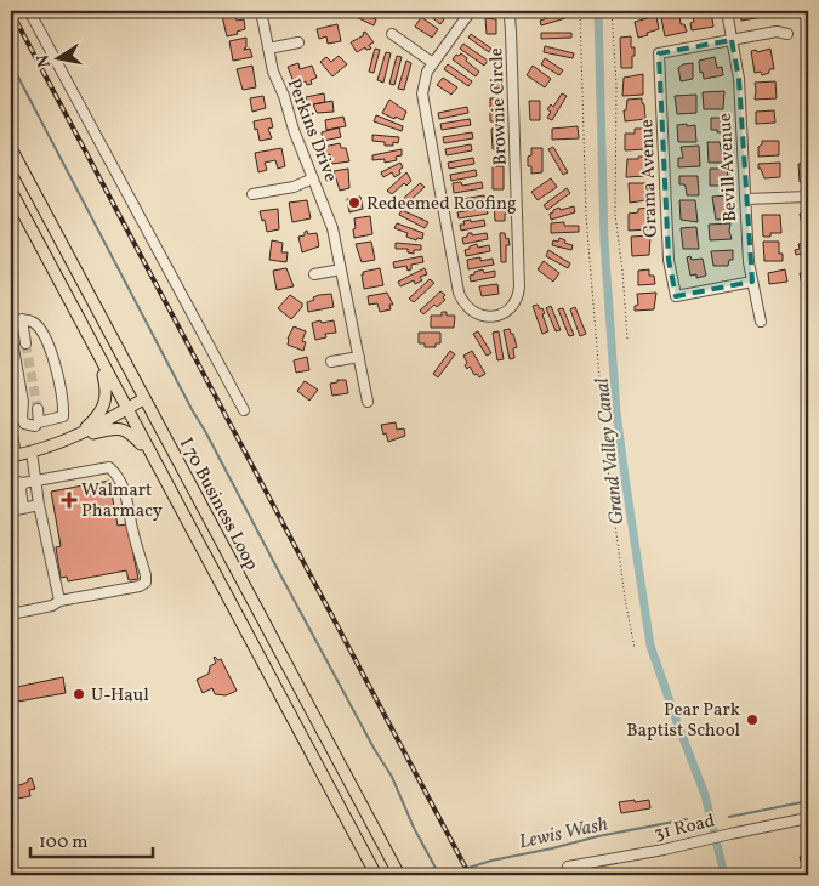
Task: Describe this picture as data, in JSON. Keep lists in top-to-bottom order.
{
  "streets": {
    "main road": ["I 70 Business Loop"],
    "street": [
      "Brownie Circle",
      "Perkins Drive",
      "Bevill Avenue",
      "Grama Avenue",
      "31 Road"
    ]
  },
  "crossings": [
    ["Bevill Avenue", "Grama Avenue"]
  ],
  "water": ["Grand Valley Canal", "Lewis Wash"],
  "places": {
    "other": ["Redeemed Roofing", "U-Haul", "Pear Park Baptist School"],
    "health": ["Walmart Pharmacy"]
  },
  "scale_bar": "100 m",
  "north": "left"
}
